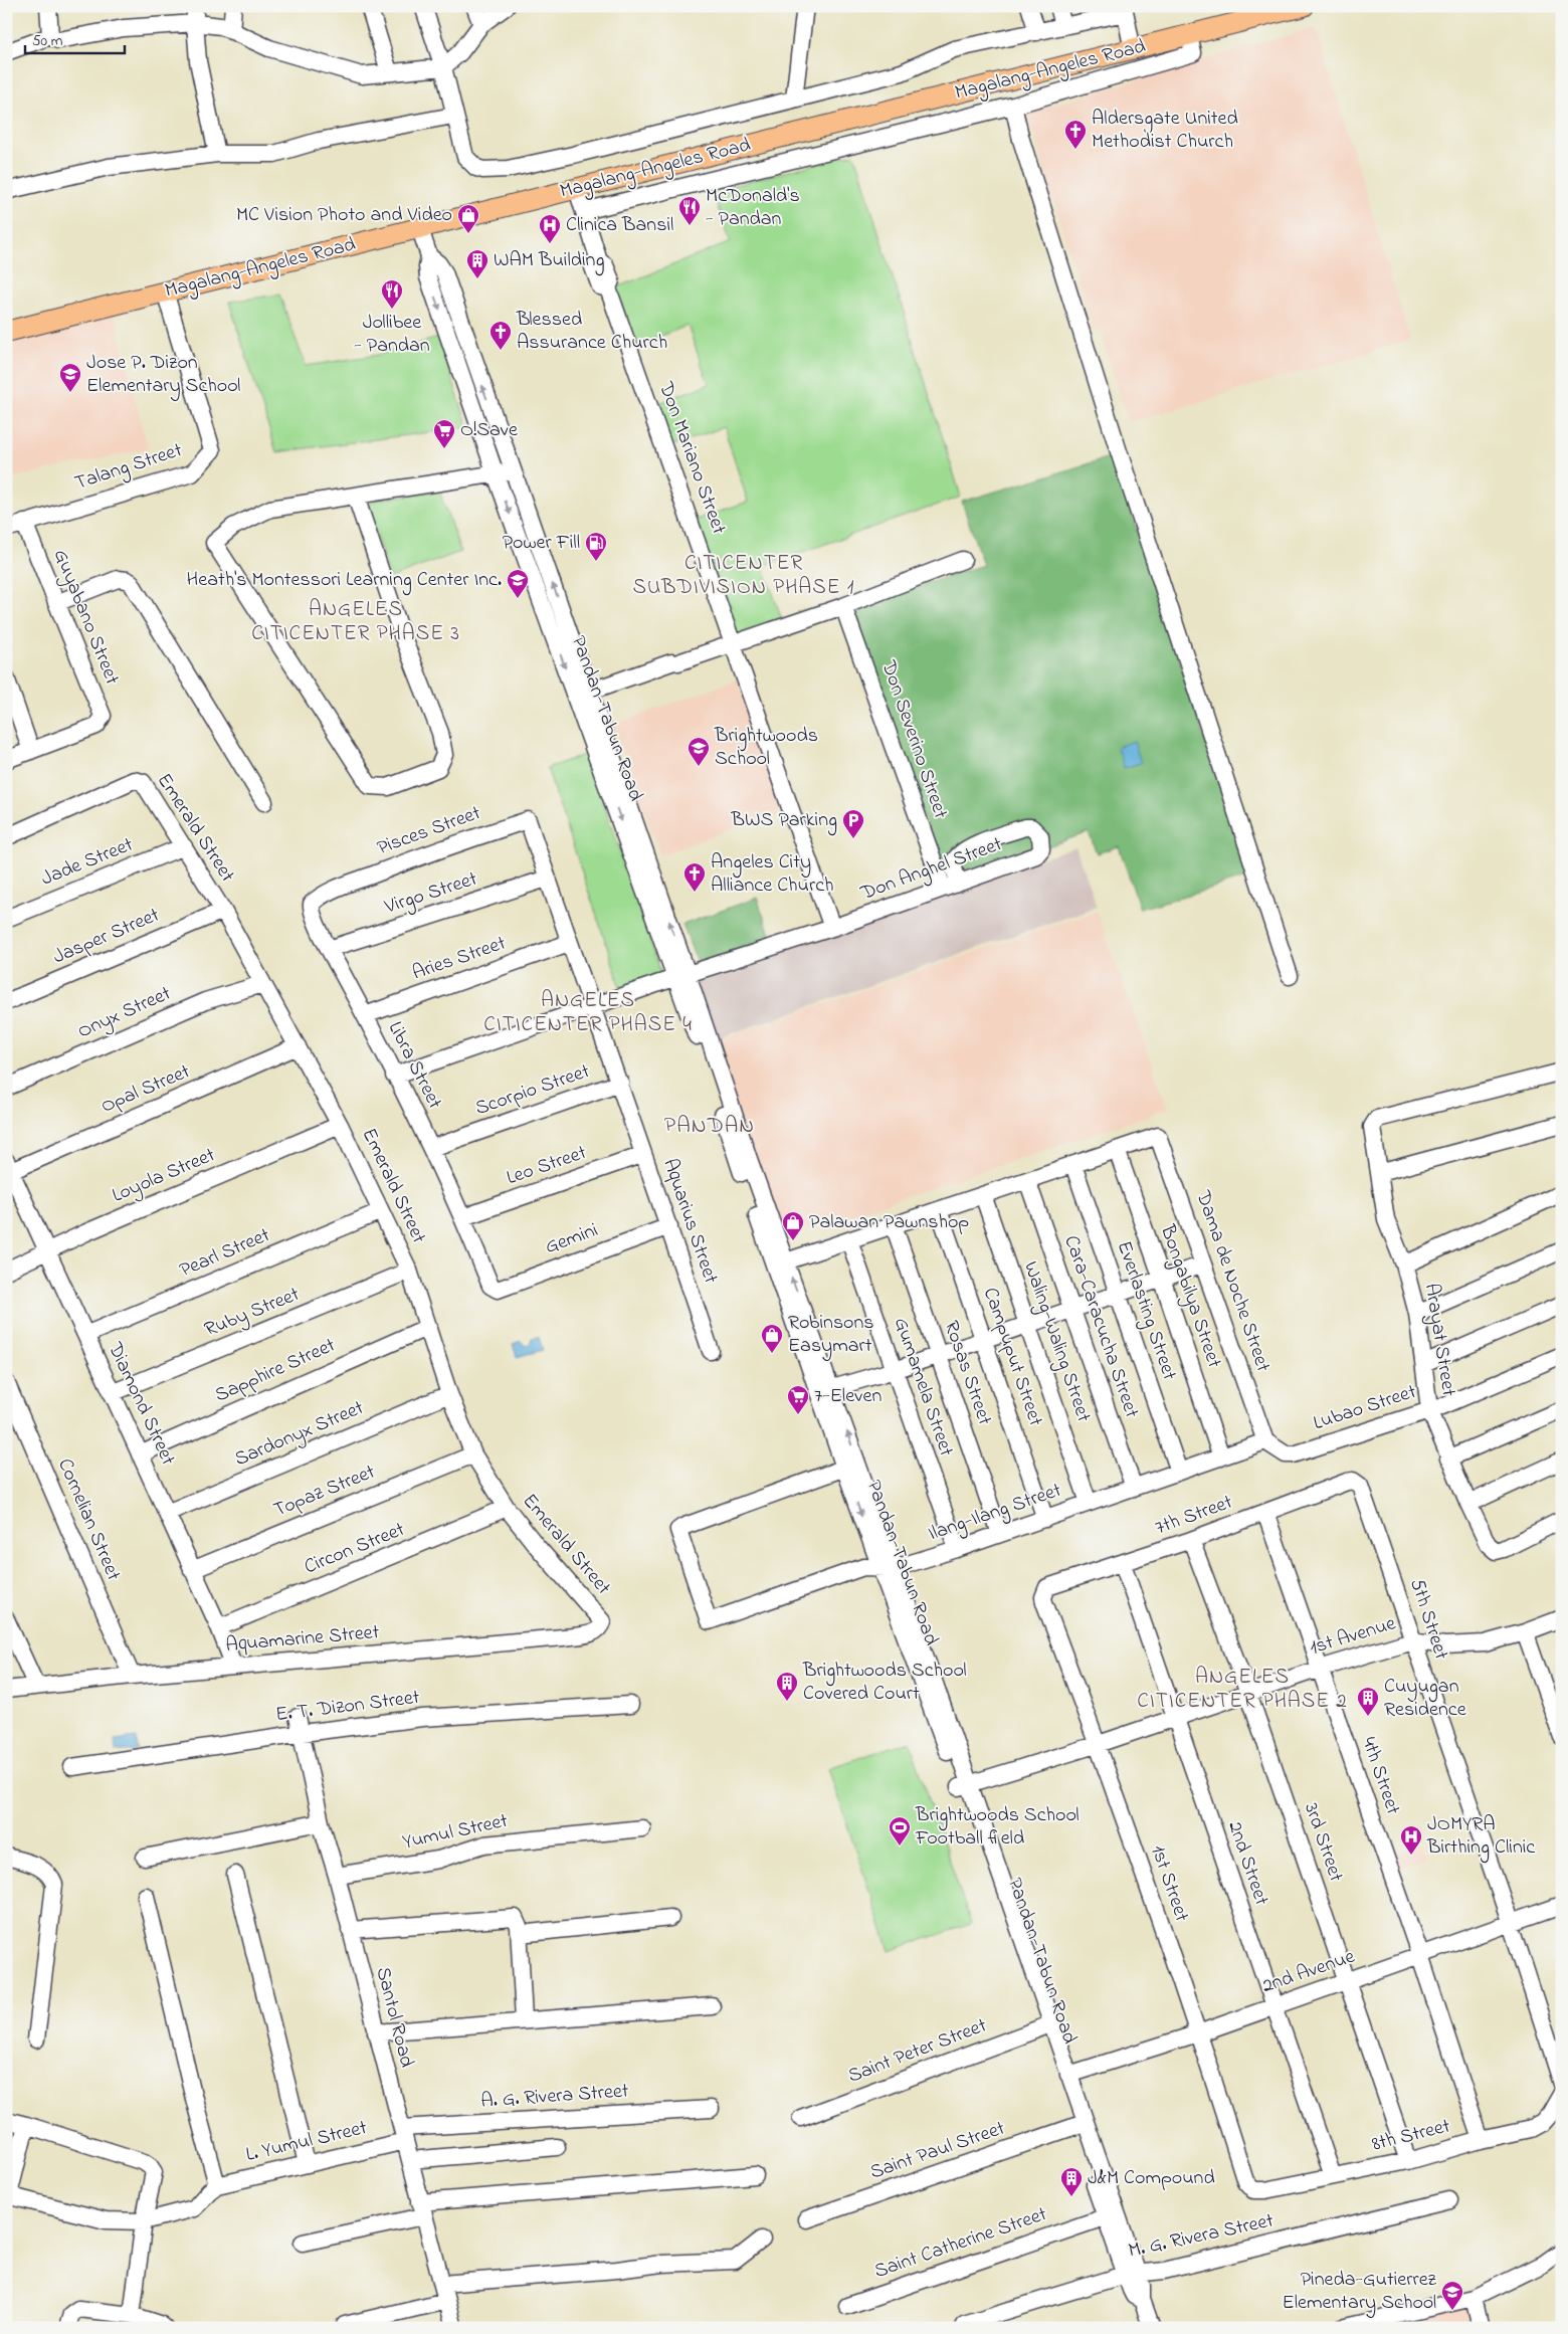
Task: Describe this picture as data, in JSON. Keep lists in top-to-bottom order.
{
  "streets": {
    "main road": ["Magalang-Angeles Road"],
    "street": [
      "Don Mariano Street",
      "Talang Street",
      "Guyabano Street",
      "Pandan-Tabun Road",
      "Don Severino Street",
      "Emerald Street",
      "Pisces Street",
      "Jade Street",
      "Don Anghel Street",
      "Virgo Street",
      "Jasper Street",
      "Aries Street",
      "Onyx Street",
      "Libra Street",
      "Opal Street",
      "Scorpio Street",
      "Leo Street",
      "Loyola Street",
      "Aquarius Street",
      "Gemini",
      "Pearl Street",
      "Dama de Noche Street",
      "Bongabilya Street",
      "Everlasting Street",
      "Ruby Street",
      "Cara-Caracucha Street",
      "Arayat Street",
      "Waling-Waling Street",
      "Campuput Street",
      "Sapphire Street",
      "Rosas Street",
      "Gumamela Street",
      "Diamond Street",
      "Lubao Street",
      "Sardonyx Street",
      "Topaz Street",
      "Ilang-Ilang Street",
      "7th Street",
      "Cornelian Street",
      "Circon Street",
      "5th Street",
      "1st Avenue",
      "Aquamarine Street",
      "E. T. Dizon Street",
      "4th Street",
      "Yumul Street",
      "3rd Street",
      "2nd Street",
      "1st Street",
      "2nd Avenue",
      "Santol Road",
      "Saint Peter Street",
      "A. G. Rivera Street",
      "8th Street",
      "L. Yumul Street",
      "Saint Paul Street",
      "M. G. Rivera Street",
      "Saint Catherine Street"
    ]
  },
  "crossings": [
    ["Magalang-Angeles Road", "Don Mariano Street"],
    ["Magalang-Angeles Road", "Talang Street"],
    ["Magalang-Angeles Road", "Pandan-Tabun Road"],
    ["Don Mariano Street", "Don Anghel Street"],
    ["Talang Street", "Guyabano Street"],
    ["Pandan-Tabun Road", "Don Anghel Street"],
    ["Pandan-Tabun Road", "Ilang-Ilang Street"],
    ["Pandan-Tabun Road", "1st Avenue"],
    ["Pandan-Tabun Road", "2nd Avenue"],
    ["Pandan-Tabun Road", "Saint Peter Street"],
    ["Pandan-Tabun Road", "Saint Paul Street"],
    ["Pandan-Tabun Road", "M. G. Rivera Street"],
    ["Pandan-Tabun Road", "Saint Catherine Street"],
    ["Don Severino Street", "Don Anghel Street"],
    ["Emerald Street", "Jade Street"],
    ["Emerald Street", "Jasper Street"],
    ["Emerald Street", "Onyx Street"],
    ["Emerald Street", "Opal Street"],
    ["Emerald Street", "Loyola Street"],
    ["Emerald Street", "Pearl Street"],
    ["Emerald Street", "Ruby Street"],
    ["Emerald Street", "Sapphire Street"],
    ["Emerald Street", "Sardonyx Street"],
    ["Emerald Street", "Topaz Street"],
    ["Emerald Street", "Circon Street"],
    ["Emerald Street", "Aquamarine Street"],
    ["Pisces Street", "Libra Street"],
    ["Pisces Street", "Aquarius Street"],
    ["Don Anghel Street", "Libra Street"],
    ["Don Anghel Street", "Aquarius Street"],
    ["Virgo Street", "Libra Street"],
    ["Virgo Street", "Aquarius Street"],
    ["Aries Street", "Libra Street"],
    ["Aries Street", "Aquarius Street"],
    ["Libra Street", "Scorpio Street"],
    ["Libra Street", "Leo Street"],
    ["Libra Street", "Gemini"],
    ["Opal Street", "Diamond Street"],
    ["Scorpio Street", "Aquarius Street"],
    ["Leo Street", "Aquarius Street"],
    ["Loyola Street", "Diamond Street"],
    ["Aquarius Street", "Gemini"],
    ["Pearl Street", "Diamond Street"],
    ["Dama de Noche Street", "Bongabilya Street"],
    ["Dama de Noche Street", "Lubao Street"],
    ["Dama de Noche Street", "Ilang-Ilang Street"],
    ["Bongabilya Street", "Ilang-Ilang Street"],
    ["Everlasting Street", "Ilang-Ilang Street"],
    ["Ruby Street", "Diamond Street"],
    ["Cara-Caracucha Street", "Ilang-Ilang Street"],
    ["Arayat Street", "Lubao Street"],
    ["Waling-Waling Street", "Ilang-Ilang Street"],
    ["Campuput Street", "Ilang-Ilang Street"],
    ["Sapphire Street", "Diamond Street"],
    ["Rosas Street", "Ilang-Ilang Street"],
    ["Gumamela Street", "Ilang-Ilang Street"],
    ["Diamond Street", "Sardonyx Street"],
    ["Diamond Street", "Topaz Street"],
    ["Diamond Street", "Circon Street"],
    ["Diamond Street", "Aquamarine Street"],
    ["Lubao Street", "Ilang-Ilang Street"],
    ["7th Street", "5th Street"],
    ["7th Street", "4th Street"],
    ["7th Street", "3rd Street"],
    ["7th Street", "2nd Street"],
    ["7th Street", "1st Street"],
    ["Cornelian Street", "Aquamarine Street"],
    ["5th Street", "1st Avenue"],
    ["5th Street", "2nd Avenue"],
    ["1st Avenue", "4th Street"],
    ["1st Avenue", "3rd Street"],
    ["1st Avenue", "2nd Street"],
    ["1st Avenue", "1st Street"],
    ["E. T. Dizon Street", "Santol Road"],
    ["4th Street", "2nd Avenue"],
    ["4th Street", "8th Street"],
    ["Yumul Street", "Santol Road"],
    ["3rd Street", "2nd Avenue"],
    ["3rd Street", "8th Street"],
    ["2nd Street", "2nd Avenue"],
    ["2nd Street", "8th Street"],
    ["1st Street", "2nd Avenue"],
    ["1st Street", "8th Street"],
    ["Santol Road", "A. G. Rivera Street"],
    ["Santol Road", "L. Yumul Street"],
    ["A. G. Rivera Street", "L. Yumul Street"]
  ],
  "districts": [
    "CITICENTER SUBDIVISION PHASE 1",
    "ANGELES CITICENTER PHASE 3",
    "ANGELES CITICENTER PHASE 4",
    "PANDAN",
    "ANGELES CITICENTER PHASE 2"
  ],
  "places": {
    "church": ["Aldersgate United Methodist Church", "Blessed Assurance Church", "Angeles City Alliance Church"],
    "restaurant": ["McDonald's - Pandan", "Jollibee - Pandan"],
    "shop": ["MC Vision Photo and Video", "Palawan Pawnshop", "Robinsons Easymart"],
    "hospital": ["Clinica Bansil", "JOMYRA Birthing Clinic"],
    "building": [
      "WAM Building",
      "Brightwoods School Covered Court",
      "Cuyugan Residence",
      "J&M Compound"
    ],
    "school or university": [
      "Jose P. Dizon Elementary School",
      "Heath's Montessori Learning Center Inc.",
      "Brightwoods School",
      "Pineda-Gutierrez Elementary School"
    ],
    "supermarket": ["O!Save", "7-Eleven"],
    "fuel station": ["Power Fill"],
    "parking": ["BWS Parking"],
    "sports": ["Brightwoods School Football field"]
  },
  "scale_bar": "50 m"
}
